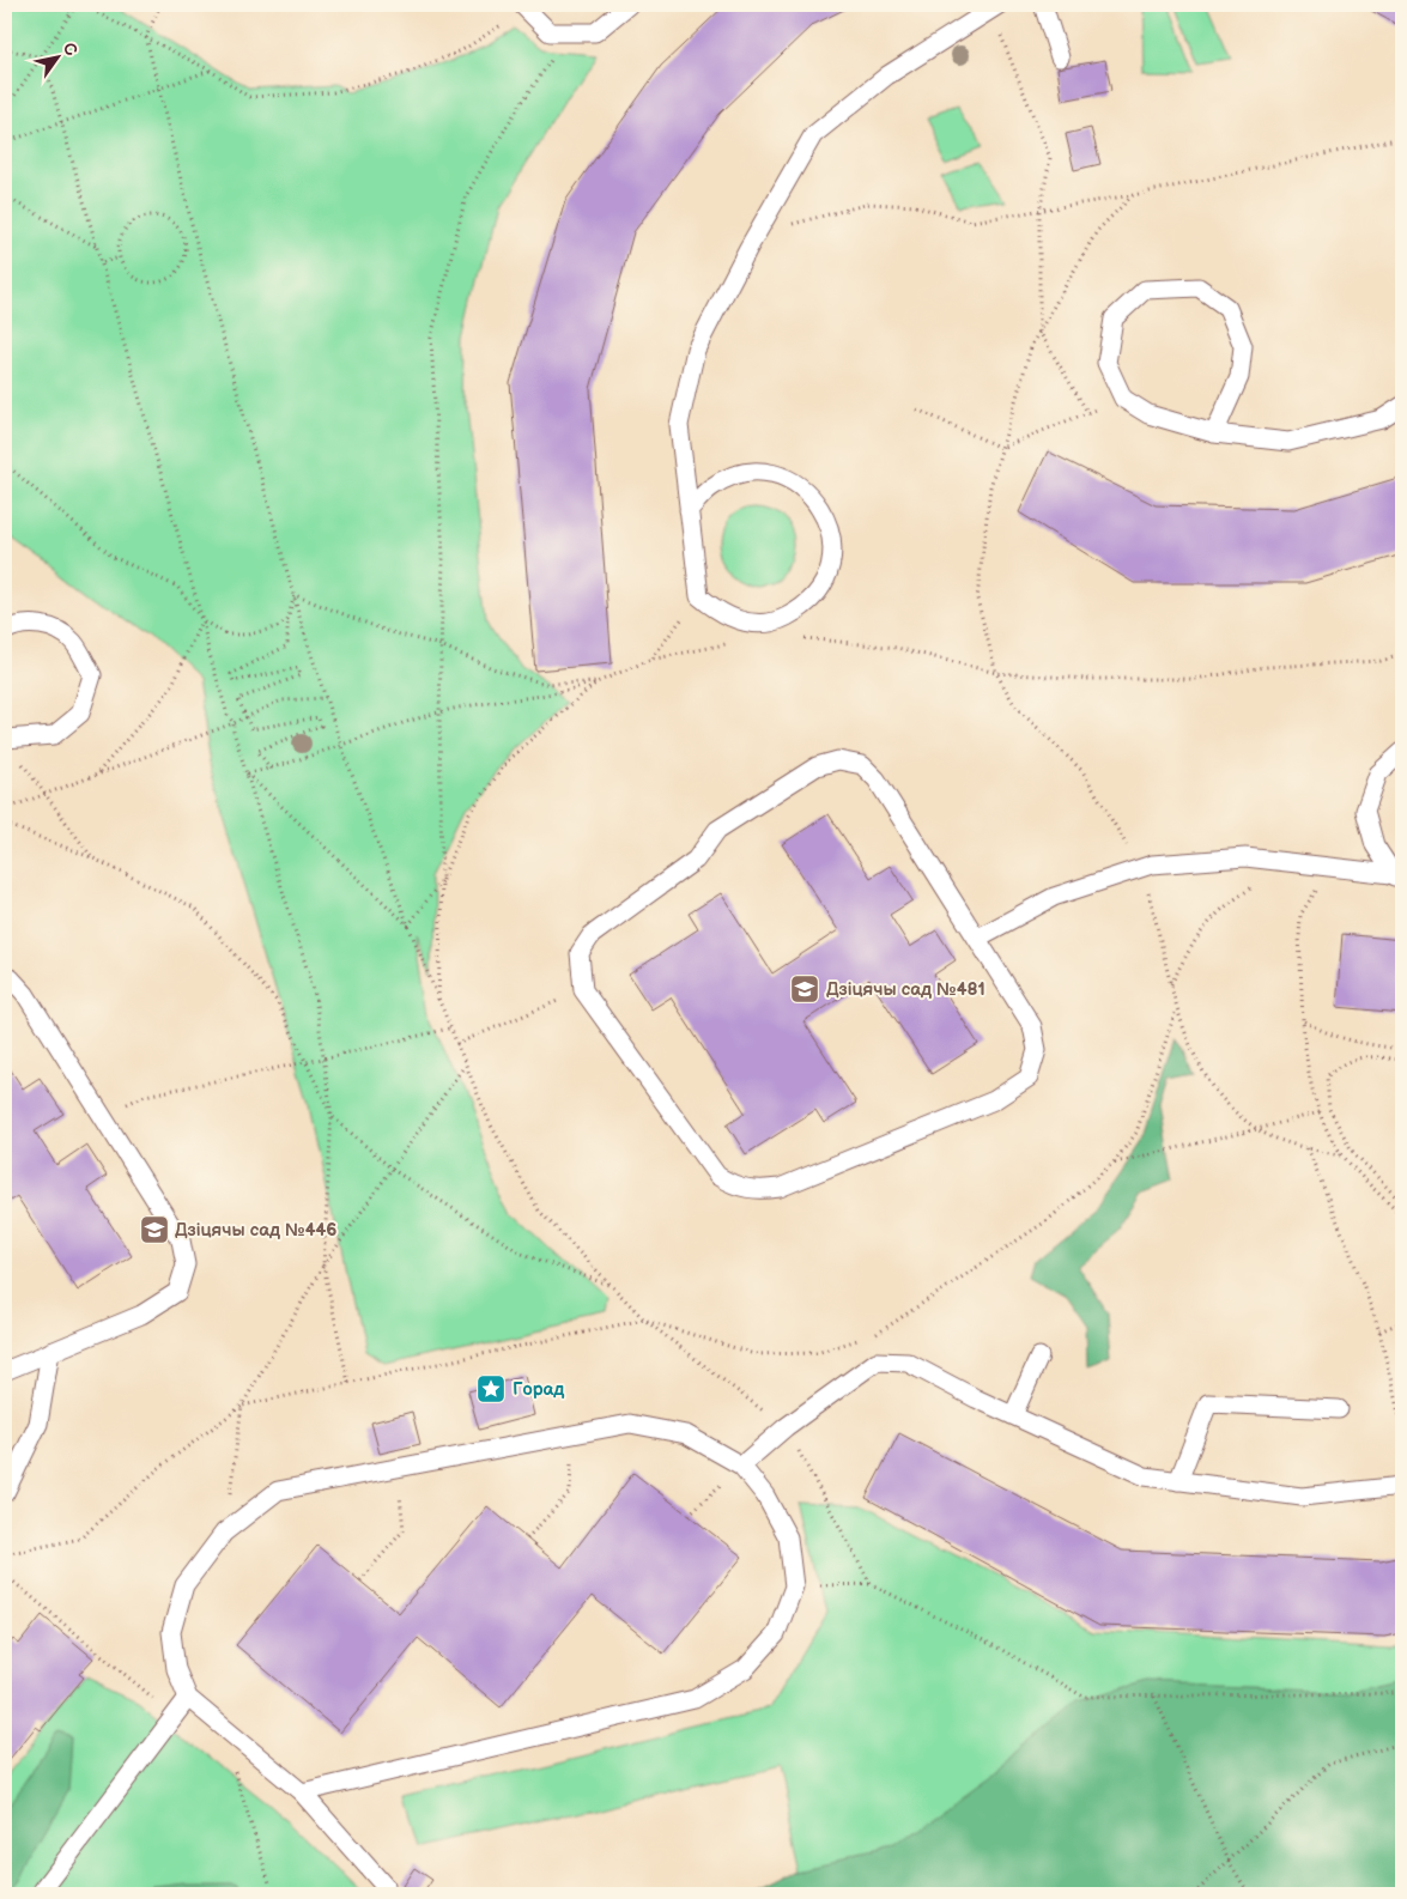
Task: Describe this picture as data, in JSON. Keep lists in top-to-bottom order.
{
  "places": {
    "school or university": ["Дзіцячы сад №481", "Дзіцячы сад №446"],
    "place": ["Горад"]
  },
  "north": "top right"
}
